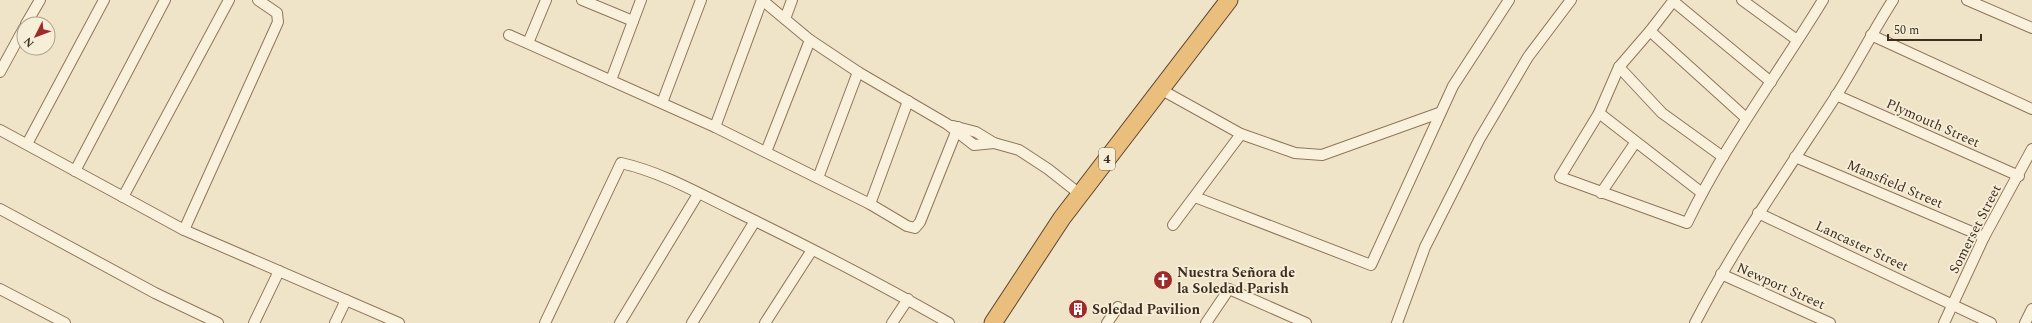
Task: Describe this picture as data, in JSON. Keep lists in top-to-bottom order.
{
  "streets": {
    "highway": ["4"],
    "street": [
      "Plymouth Street",
      "Mansfield Street",
      "Somerset Street",
      "Lancaster Street",
      "Newport Street"
    ]
  },
  "crossings": [
    ["Plymouth Street", "Somerset Street"],
    ["Mansfield Street", "Somerset Street"],
    ["Somerset Street", "Lancaster Street"]
  ],
  "places": {
    "church": ["Nuestra Señora de la Soledad Parish"],
    "building": ["Soledad Pavilion"]
  },
  "scale_bar": "50 m",
  "north": "bottom left"
}
